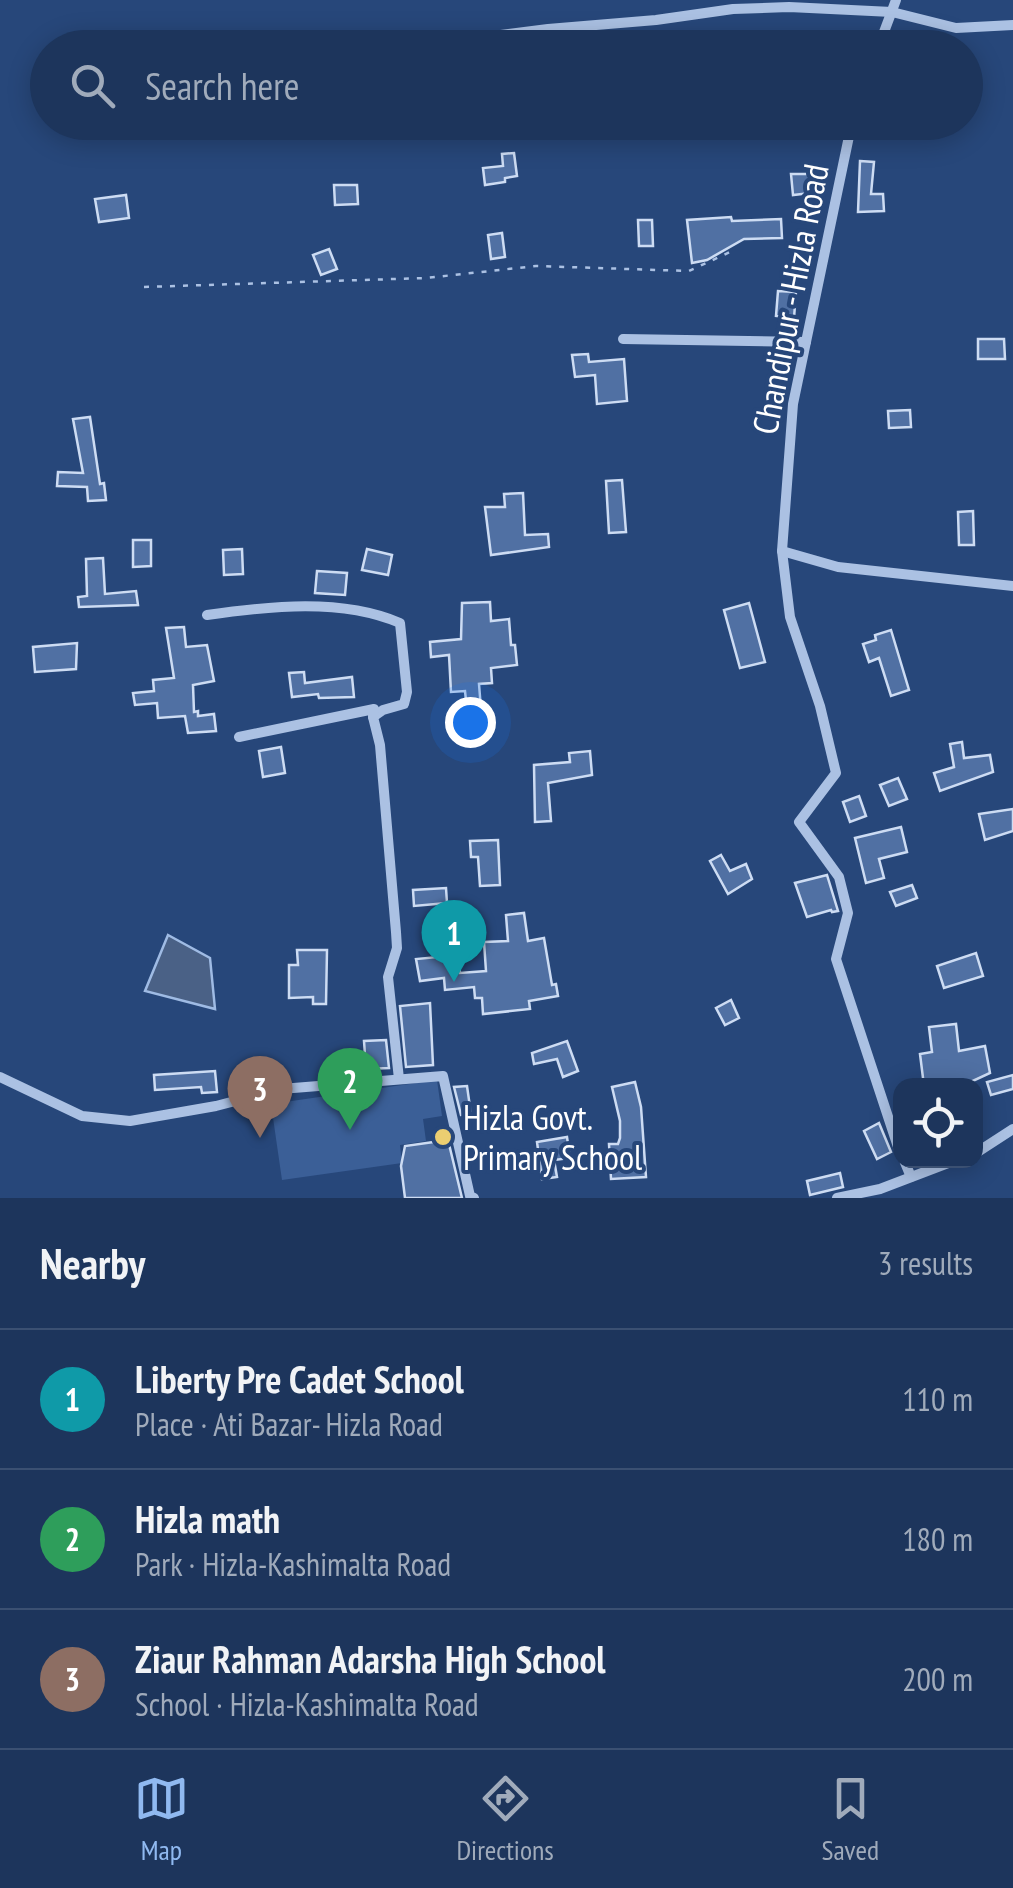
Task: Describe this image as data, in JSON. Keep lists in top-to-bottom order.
{
  "streets": {
    "street": ["Chandipur - Hizla Road"]
  },
  "places": ["Hizla Govt. Primary School"],
  "page": {
    "search": "Search here",
    "pins": ["1", "2", "3"],
    "heading": ["Nearby", "3 results"],
    "list": [
      {
        "mark": "1",
        "name": "Liberty Pre Cadet School",
        "note": "Place · Ati Bazar- Hizla Road",
        "value": "110 m"
      },
      {
        "mark": "2",
        "name": "Hizla math",
        "note": "Park · Hizla-Kashimalta Road",
        "value": "180 m"
      },
      {
        "mark": "3",
        "name": "Ziaur Rahman Adarsha High School",
        "note": "School · Hizla-Kashimalta Road",
        "value": "200 m"
      }
    ],
    "nav": ["Map", "Directions", "Saved"]
  }
}
